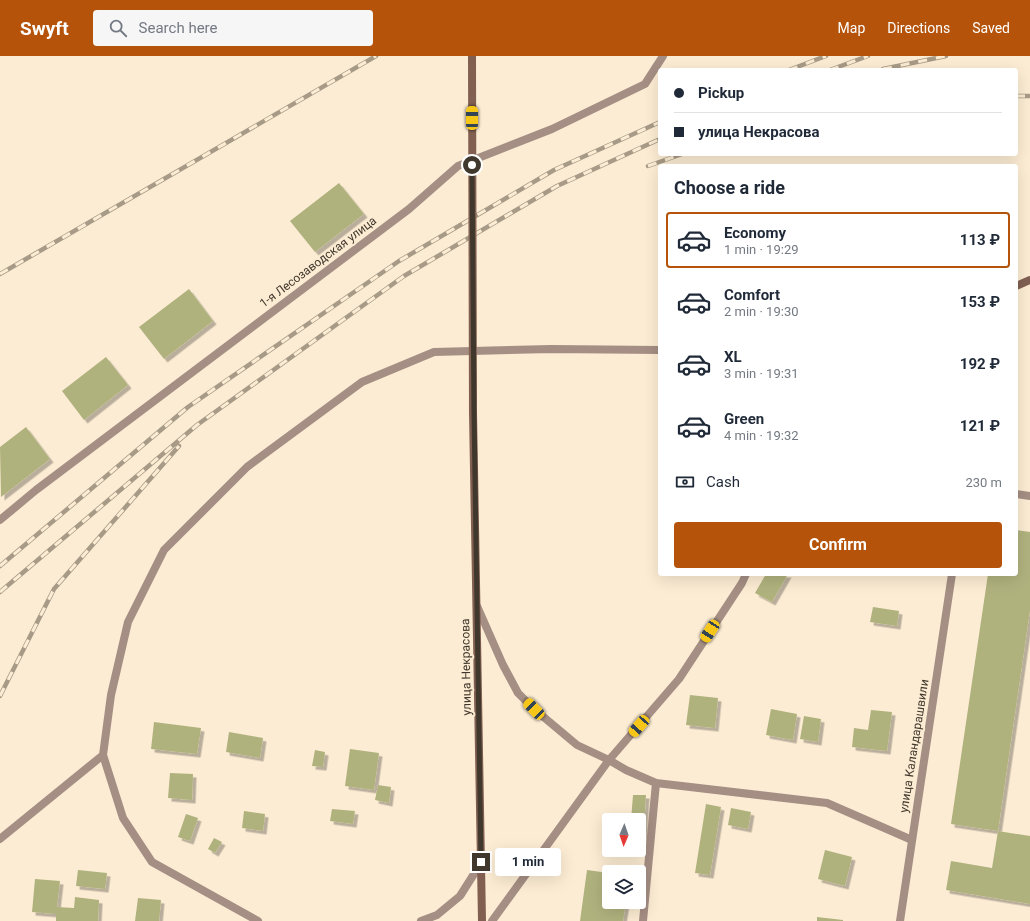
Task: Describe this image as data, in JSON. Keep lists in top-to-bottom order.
{
  "streets": {
    "main road": ["улица Некрасова"],
    "street": ["1-я Лесозаводская улица", "улица Каландарашвили"]
  },
  "north": "bottom",
  "page": {
    "header": "Swyft",
    "search": "Search here",
    "nav": ["Map", "Directions", "Saved"],
    "banner": ["Pickup", "улица Некрасова"],
    "heading": "Choose a ride",
    "list": [
      {
        "name": "Economy",
        "note": "1 min · 19:29",
        "value": "113 ₽"
      },
      {
        "name": "Comfort",
        "note": "2 min · 19:30",
        "value": "153 ₽"
      },
      {
        "name": "XL",
        "note": "3 min · 19:31",
        "value": "192 ₽"
      },
      {
        "name": "Green",
        "note": "4 min · 19:32",
        "value": "121 ₽"
      }
    ],
    "pay": ["Cash", "230 m"],
    "buttons": "Confirm",
    "bubble": "1 min"
  }
}
